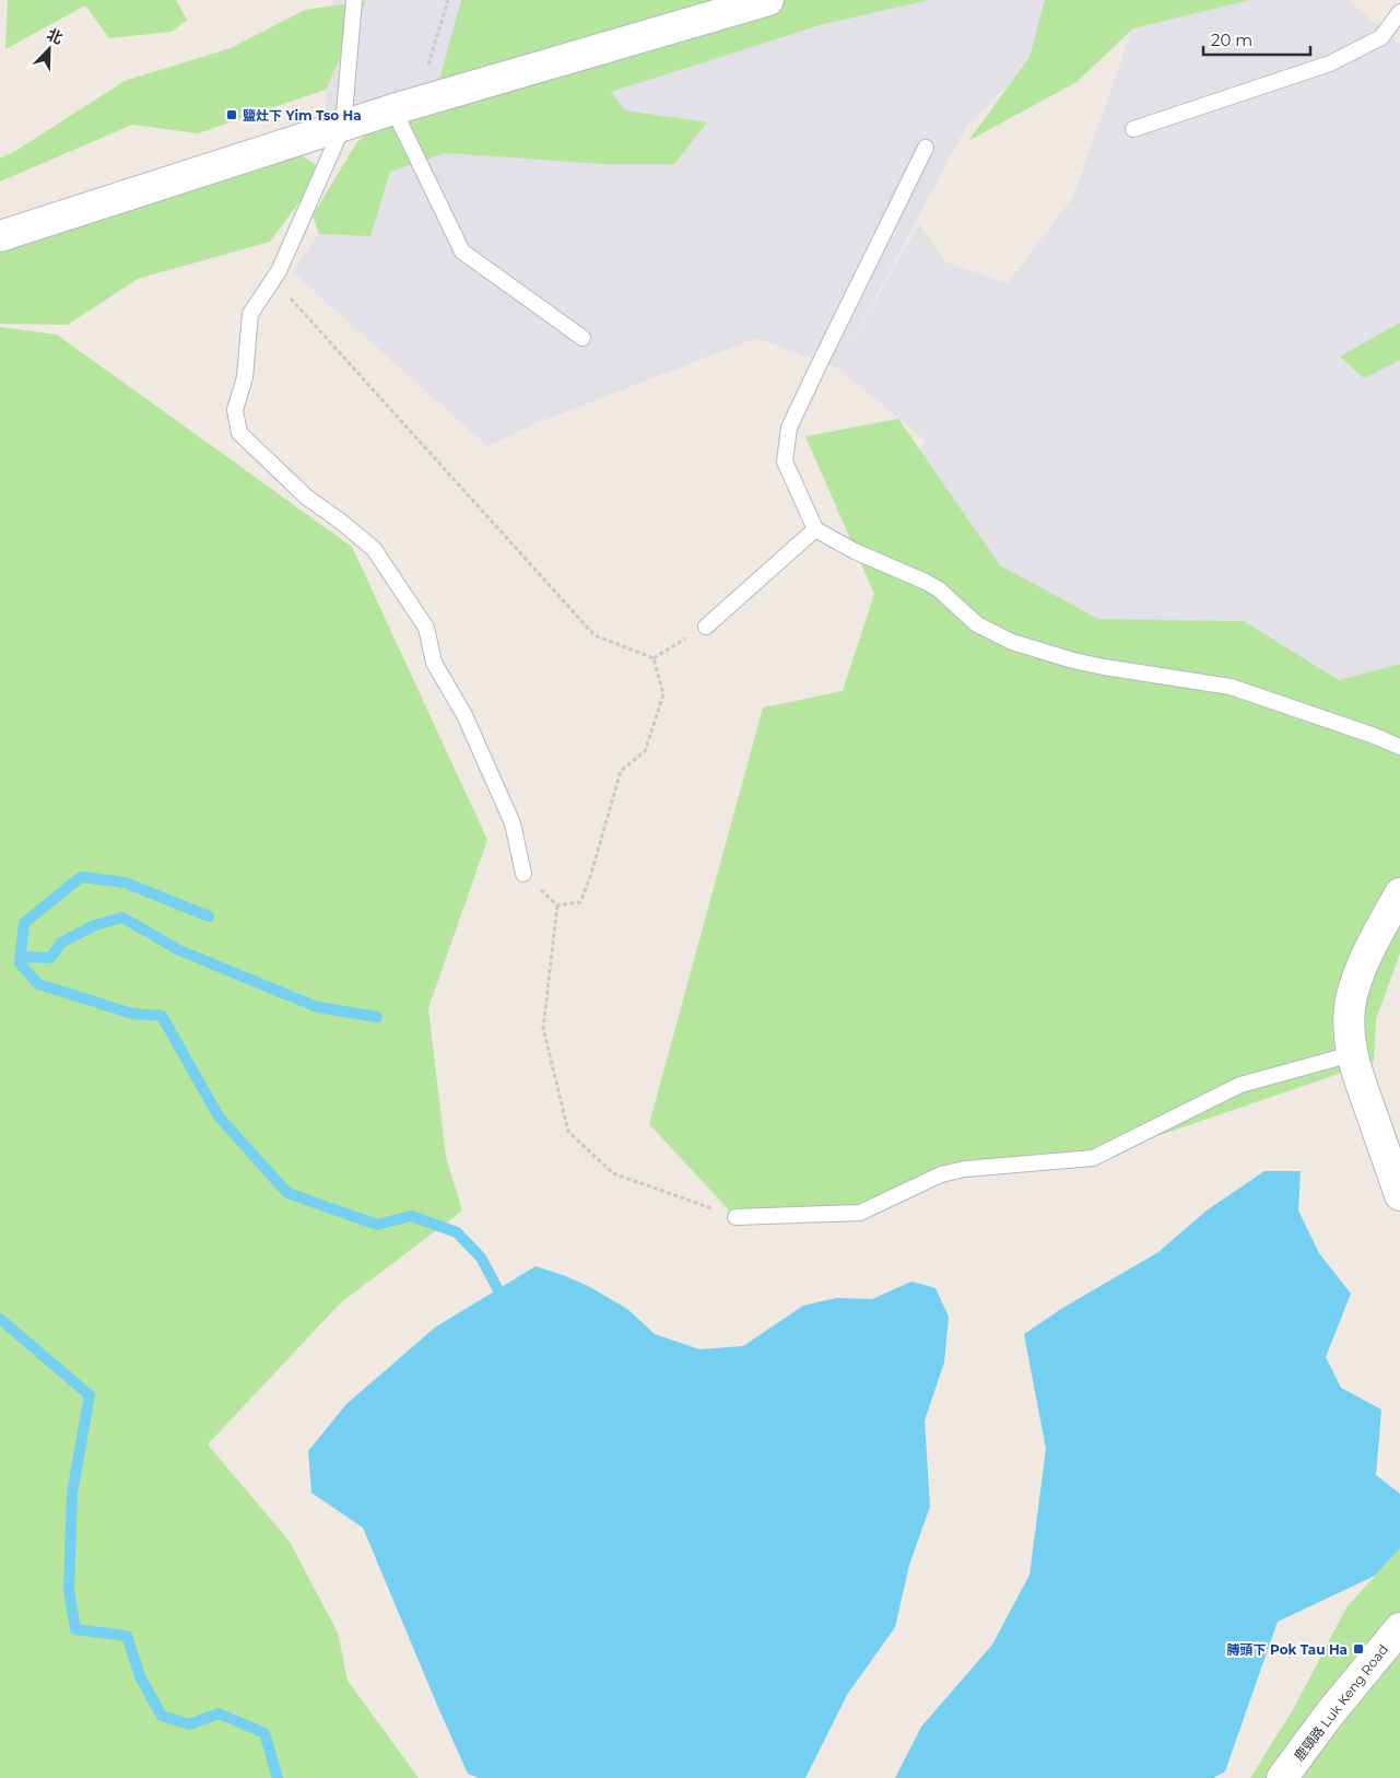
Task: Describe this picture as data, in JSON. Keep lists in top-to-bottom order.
{
  "streets": {
    "main road": ["鹿頸路 Luk Keng Road"]
  },
  "places": {
    "transit": ["鹽灶下 Yim Tso Ha", "膊頭下 Pok Tau Ha"]
  },
  "scale_bar": "20 m",
  "north": "top right"
}
